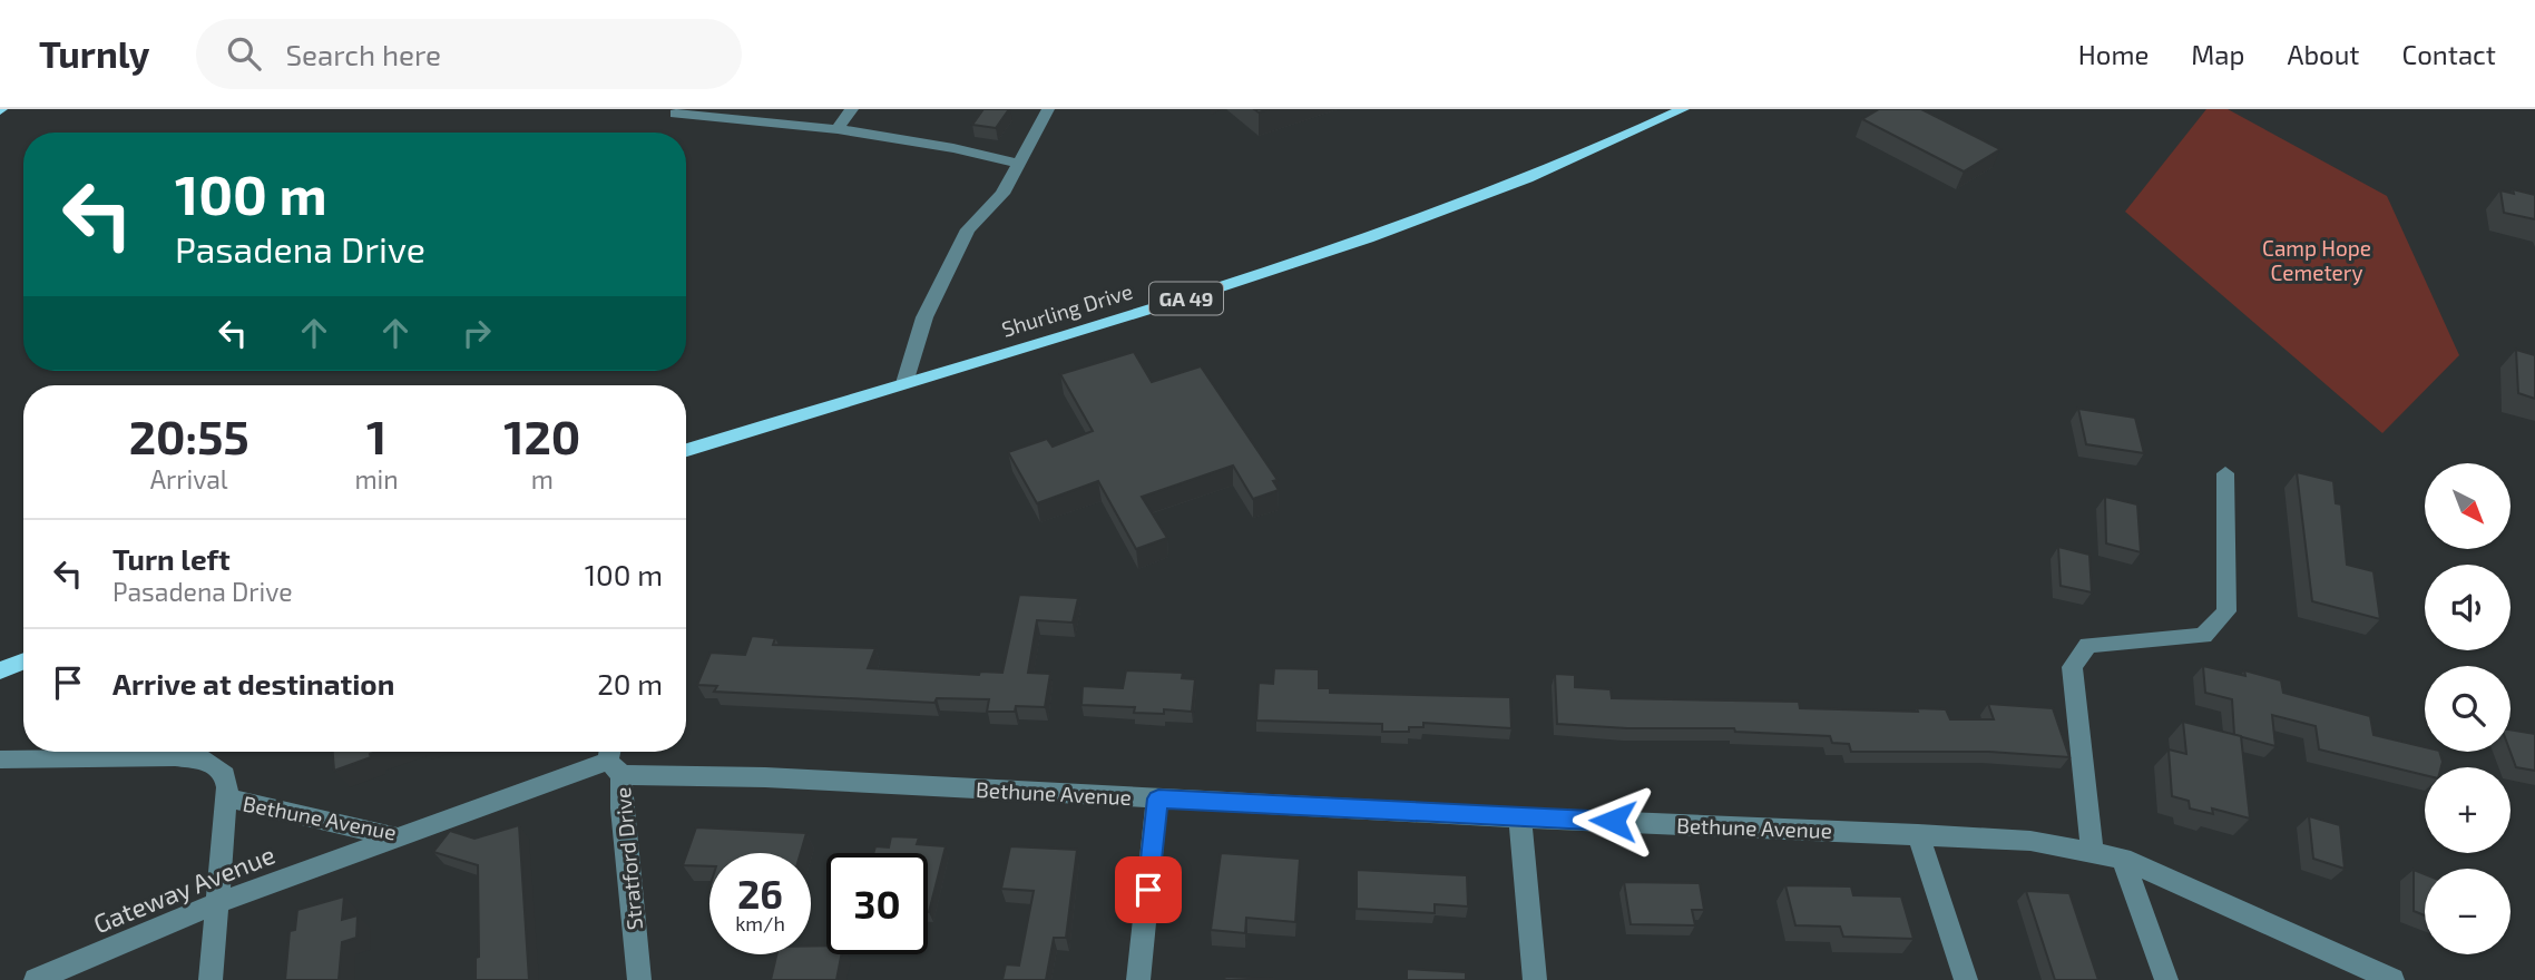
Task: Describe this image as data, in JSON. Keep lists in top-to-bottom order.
{
  "streets": {
    "main road": ["GA 49", "Shurling Drive"],
    "street": ["Bethune Avenue", "Stratford Drive", "Gateway Avenue"]
  },
  "crossings": [
    ["Bethune Avenue", "Stratford Drive"],
    ["Bethune Avenue", "Gateway Avenue"]
  ],
  "parks": ["Camp Hope Cemetery"],
  "north": "bottom right",
  "page": {
    "header": "Turnly",
    "search": "Search here",
    "nav": [
      "Home",
      "Map",
      "About",
      "Contact"
    ],
    "turn": ["100 m", "Pasadena Drive"],
    "eta": [
      "20:55",
      "Arrival",
      "1",
      "min",
      "120",
      "m"
    ],
    "map_buttons": ["+", "−"],
    "list": [
      {
        "name": "Turn left",
        "note": "Pasadena Drive",
        "value": "100 m"
      },
      {
        "name": "Arrive at destination",
        "value": "20 m"
      }
    ],
    "speed": "26 km/h",
    "limit": "30"
  }
}
